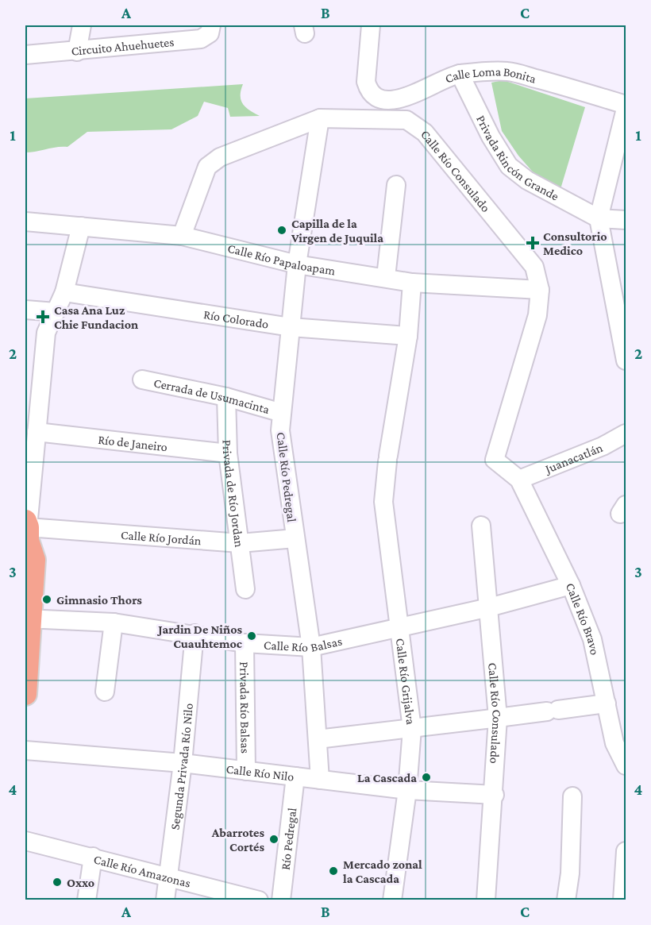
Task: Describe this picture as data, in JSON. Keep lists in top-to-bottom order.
{
  "streets": {
    "street": [
      "Circuito Ahuehuetes",
      "Calle Loma Bonita",
      "Privada Rincón Grande",
      "Calle Río Consulado",
      "Calle Río Papaloapam",
      "Río Colorado",
      "Cerrada de Usumacinta",
      "Río de Janeiro",
      "Juanacatlán",
      "Calle Río Pedregal",
      "Privada de Río Jordan",
      "Calle Río Jordán",
      "Calle Río Bravo",
      "Calle Río Balsas",
      "Calle Río Grijalva",
      "Privada Río Balsas",
      "Segunda Privada Río Nilo",
      "Calle Río Nilo",
      "Río Pedregal",
      "Calle Río Amazonas"
    ]
  },
  "crossings": [
    ["Calle Loma Bonita", "Privada Rincón Grande"],
    ["Calle Río Consulado", "Calle Río Papaloapam"],
    ["Calle Río Consulado", "Juanacatlán"],
    ["Calle Río Consulado", "Calle Río Pedregal"],
    ["Calle Río Consulado", "Calle Río Bravo"],
    ["Calle Río Consulado", "Calle Río Balsas"],
    ["Calle Río Consulado", "Calle Río Nilo"],
    ["Calle Río Papaloapam", "Calle Río Pedregal"],
    ["Calle Río Papaloapam", "Calle Río Grijalva"],
    ["Río Colorado", "Calle Río Pedregal"],
    ["Río Colorado", "Calle Río Grijalva"],
    ["Cerrada de Usumacinta", "Calle Río Pedregal"],
    ["Cerrada de Usumacinta", "Privada de Río Jordan"],
    ["Río de Janeiro", "Privada de Río Jordan"],
    ["Juanacatlán", "Calle Río Bravo"],
    ["Calle Río Pedregal", "Calle Río Jordán"],
    ["Calle Río Pedregal", "Calle Río Balsas"],
    ["Calle Río Pedregal", "Calle Río Nilo"],
    ["Privada de Río Jordan", "Calle Río Jordán"],
    ["Calle Río Bravo", "Calle Río Balsas"],
    ["Calle Río Balsas", "Calle Río Grijalva"],
    ["Calle Río Balsas", "Privada Río Balsas"],
    ["Calle Río Balsas", "Segunda Privada Río Nilo"],
    ["Calle Río Grijalva", "Calle Río Nilo"],
    ["Privada Río Balsas", "Calle Río Nilo"],
    ["Segunda Privada Río Nilo", "Calle Río Nilo"],
    ["Segunda Privada Río Nilo", "Calle Río Amazonas"],
    ["Calle Río Nilo", "Río Pedregal"]
  ],
  "places": {
    "other": [
      "Capilla de la Virgen de Juquila",
      "Gimnasio Thors",
      "Jardin De Niños Cuauhtemoc",
      "La Cascada",
      "Abarrotes Cortés",
      "Mercado zonal la Cascada",
      "Oxxo"
    ],
    "health": ["Consultorio Medico", "Casa Ana Luz Chie Fundacion"]
  },
  "grid": {
    "columns": ["A", "B", "C"],
    "rows": [
      "1",
      "2",
      "3",
      "4"
    ]
  }
}
